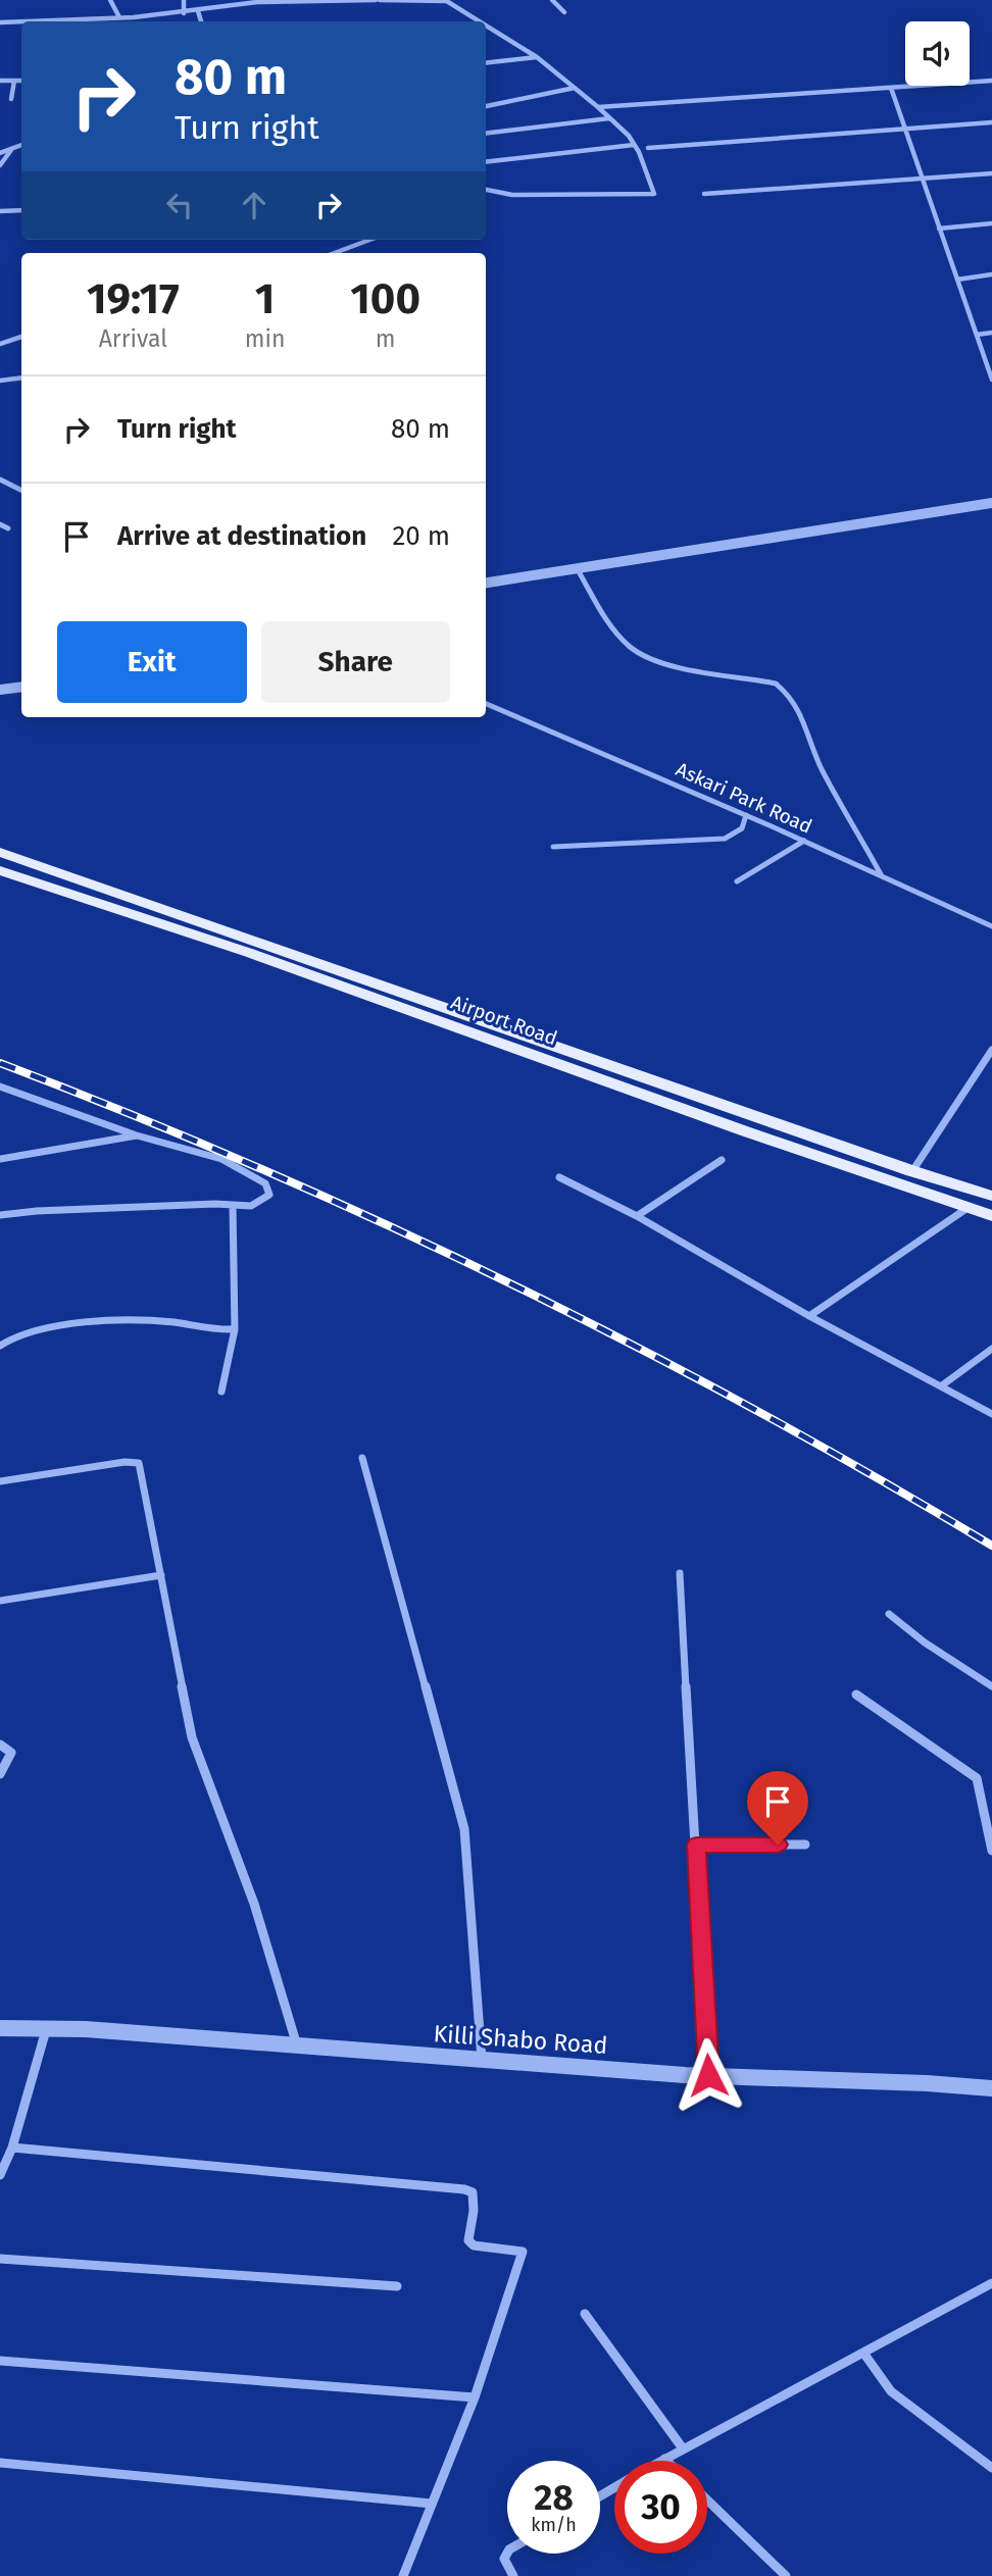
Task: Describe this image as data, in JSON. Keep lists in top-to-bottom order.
{
  "streets": {
    "main road": ["Airport Road"],
    "street": ["Askari Park Road", "Killi Shabo Road"]
  },
  "page": {
    "turn": ["80 m", "Turn right"],
    "eta": [
      "19:17",
      "Arrival",
      "1",
      "min",
      "100",
      "m"
    ],
    "list": [
      {
        "name": "Turn right",
        "value": "80 m"
      },
      {
        "name": "Arrive at destination",
        "value": "20 m"
      }
    ],
    "buttons": ["Exit", "Share"],
    "speed": "28 km/h",
    "limit": "30"
  }
}
